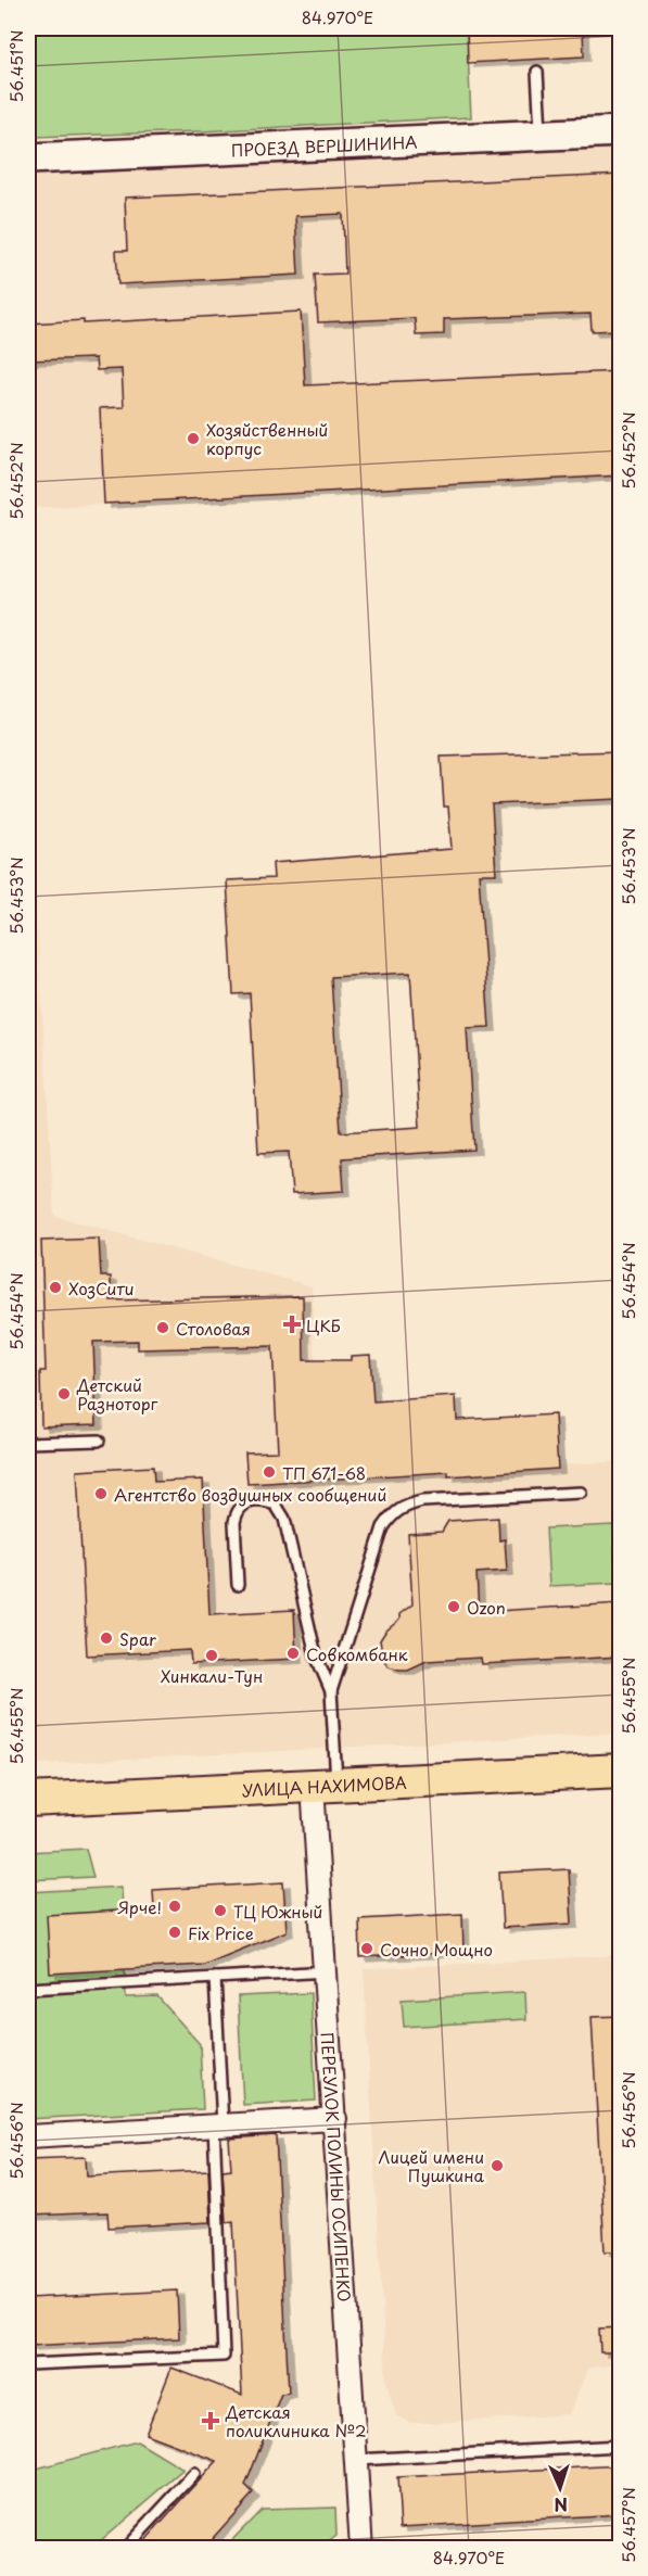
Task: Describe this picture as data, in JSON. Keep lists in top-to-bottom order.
{
  "streets": {
    "main road": ["УЛИЦА НАХИМОВА"],
    "street": ["ПРОЕЗД ВЕРШИНИНА", "ПЕРЕУЛОК ПОЛИНЫ ОСИПЕНКО"]
  },
  "crossings": [
    ["УЛИЦА НАХИМОВА", "ПЕРЕУЛОК ПОЛИНЫ ОСИПЕНКО"]
  ],
  "places": {
    "other": [
      "Хозяйственный корпус",
      "ХозСити",
      "Столовая",
      "Детский Разноторг",
      "ТП 671-68",
      "Агентство воздушных сообщений",
      "Ozon",
      "Spar",
      "Совкомбанк",
      "Хинкали-Тун",
      "Ярче!",
      "ТЦ Южный",
      "Fix Price",
      "Сочно Мощно",
      "Лицей имени Пушкина"
    ],
    "health": ["ЦКБ", "Детская поликлиника №2"]
  },
  "north": "bottom",
  "coordinates": [
    "84.970°E",
    "56.451°N",
    "56.452°N",
    "56.453°N",
    "56.454°N",
    "56.455°N",
    "56.456°N",
    "56.457°N"
  ]
}
